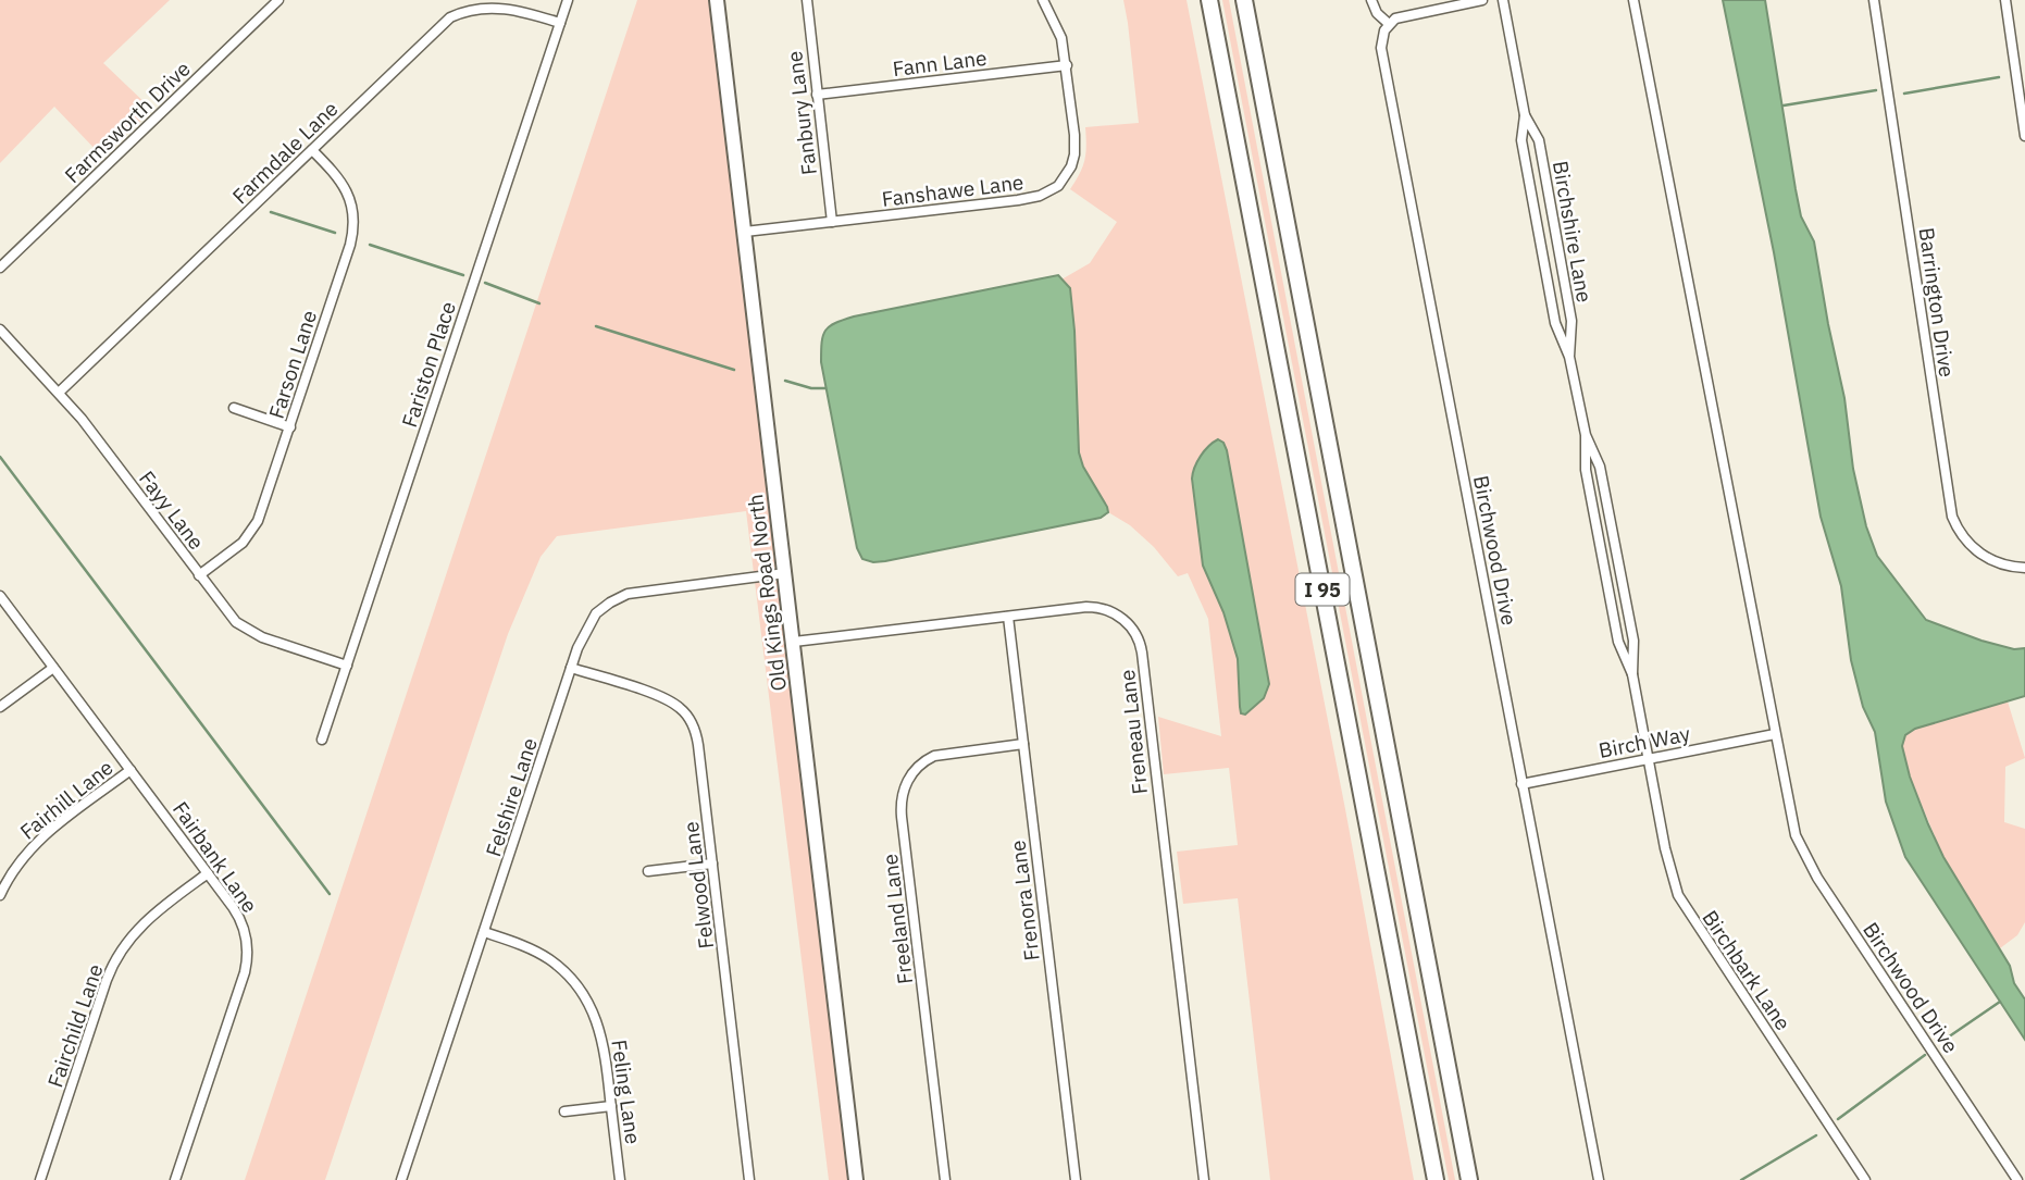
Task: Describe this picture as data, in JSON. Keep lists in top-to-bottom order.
{
  "streets": {
    "highway": ["I 95"],
    "street": [
      "Fann Lane",
      "Fanbury Lane",
      "Farmsworth Drive",
      "Farmdale Lane",
      "Fanshawe Lane",
      "Birchshire Lane",
      "Barrington Drive",
      "Farson Lane",
      "Fariston Place",
      "Fayy Lane",
      "Birchwood Drive",
      "Old Kings Road North",
      "Freneau Lane",
      "Birch Way",
      "Felshire Lane",
      "Fairhill Lane",
      "Fairbank Lane",
      "Felwood Lane",
      "Frenora Lane",
      "Freeland Lane",
      "Birchbark Lane",
      "Fairchild Lane",
      "Feling Lane"
    ]
  },
  "crossings": [
    ["Fann Lane", "Fanbury Lane"],
    ["Fann Lane", "Fanshawe Lane"],
    ["Fanbury Lane", "Fanshawe Lane"],
    ["Farmdale Lane", "Farson Lane"],
    ["Farmdale Lane", "Fariston Place"],
    ["Farmdale Lane", "Fayy Lane"],
    ["Fanshawe Lane", "Old Kings Road North"],
    ["Birchshire Lane", "Birch Way"],
    ["Birchshire Lane", "Birchbark Lane"],
    ["Farson Lane", "Fayy Lane"],
    ["Fariston Place", "Fayy Lane"],
    ["Birchwood Drive", "Birch Way"],
    ["Old Kings Road North", "Freneau Lane"],
    ["Old Kings Road North", "Felshire Lane"],
    ["Freneau Lane", "Frenora Lane"],
    ["Birch Way", "Birchbark Lane"],
    ["Felshire Lane", "Felwood Lane"],
    ["Felshire Lane", "Feling Lane"],
    ["Fairhill Lane", "Fairbank Lane"],
    ["Fairbank Lane", "Fairchild Lane"],
    ["Frenora Lane", "Freeland Lane"]
  ]
}
